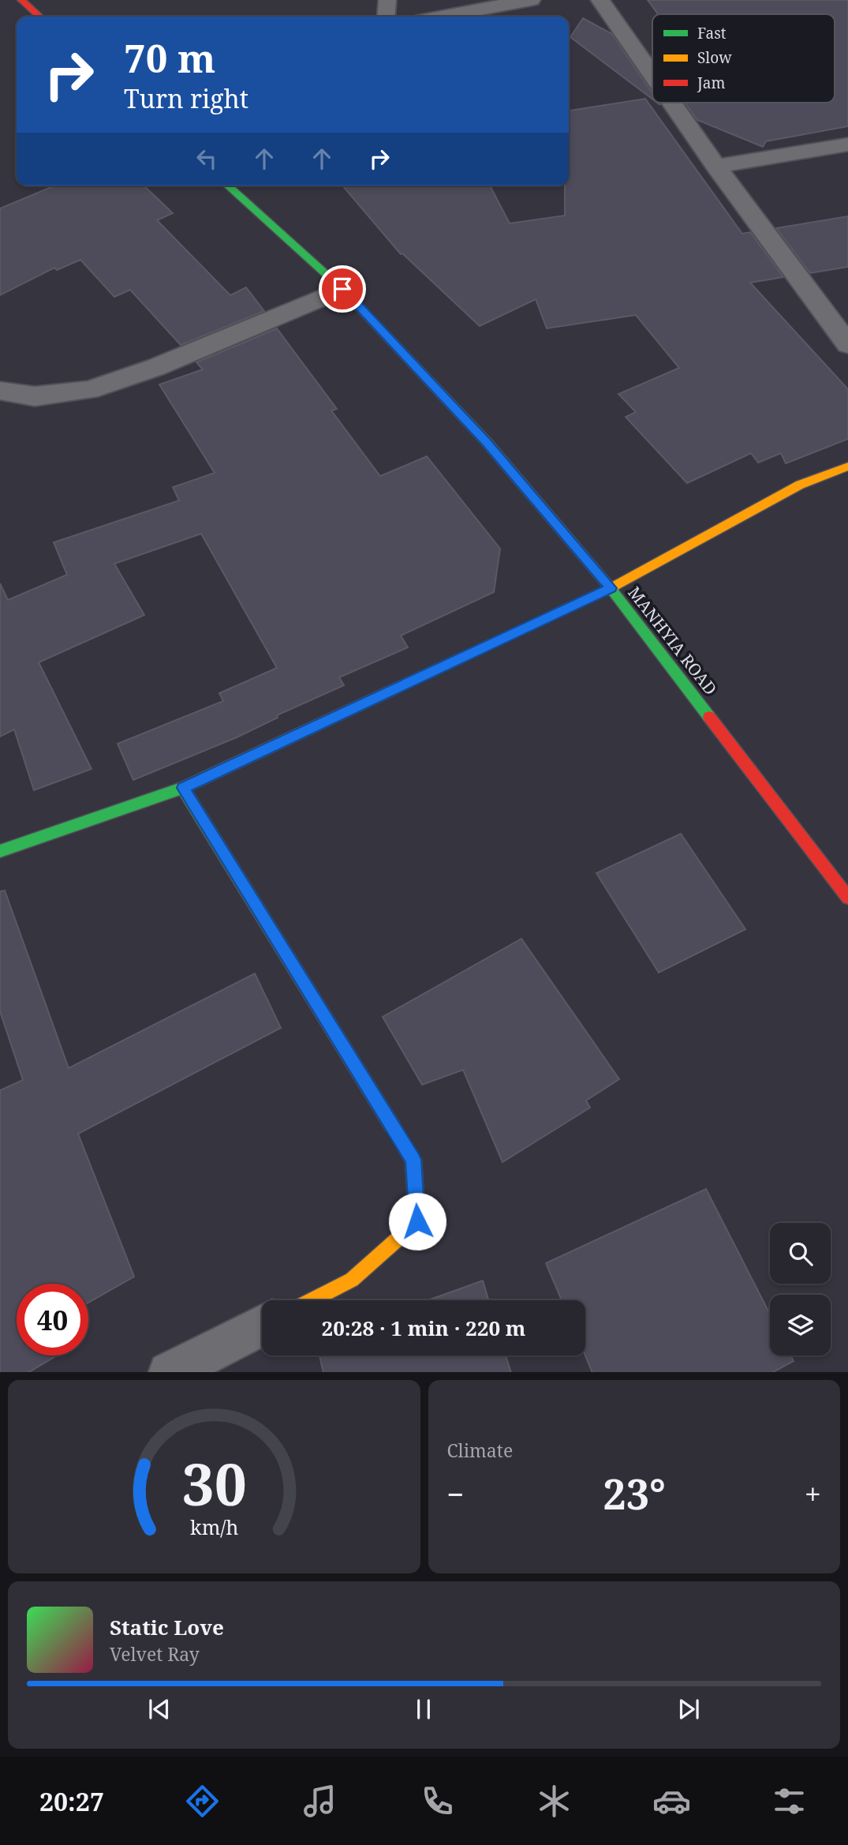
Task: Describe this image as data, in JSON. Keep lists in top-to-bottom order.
{
  "streets": {
    "street": ["MANHYIA ROAD"]
  },
  "legend": ["Fast", "Slow", "Jam"],
  "page": {
    "turn": ["70 m", "Turn right"],
    "limit": "40",
    "trip": "20:28 · 1 min · 220 m",
    "tile": "Climate",
    "heat": ["−", "23°", "+"],
    "song": ["Static Love", "Velvet Ray"],
    "tabs": "20:27",
    "gauge": ["30", "km/h"]
  }
}
